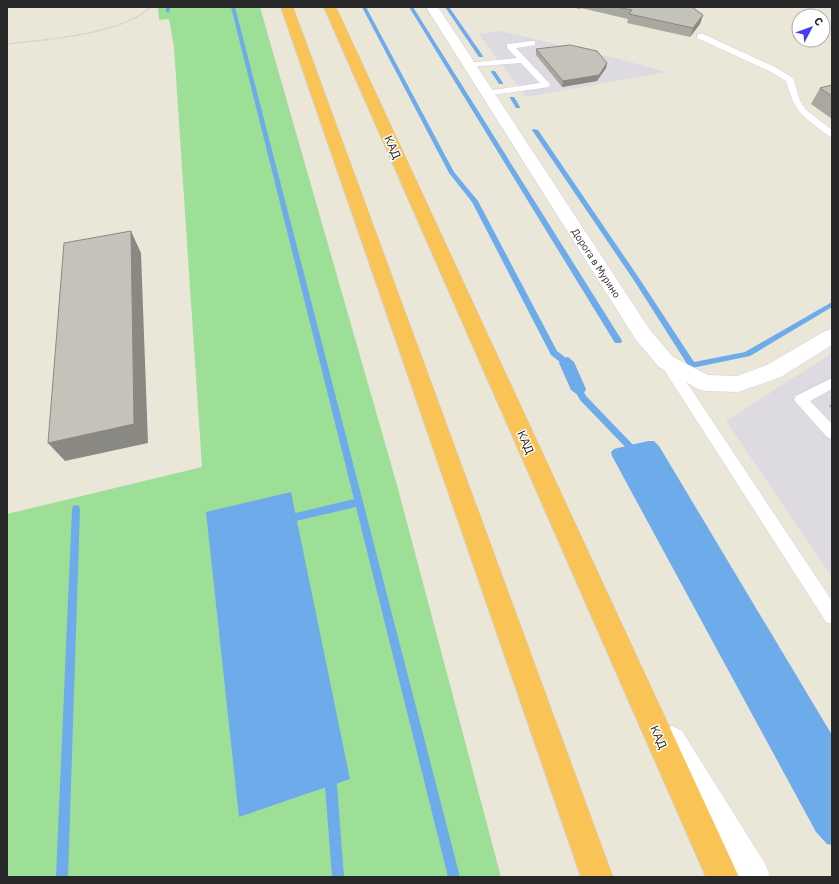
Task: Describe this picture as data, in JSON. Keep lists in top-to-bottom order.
{
  "streets": {
    "highway": ["КАД"],
    "street": ["Дорога в Мурино"]
  },
  "north": "top right"
}
